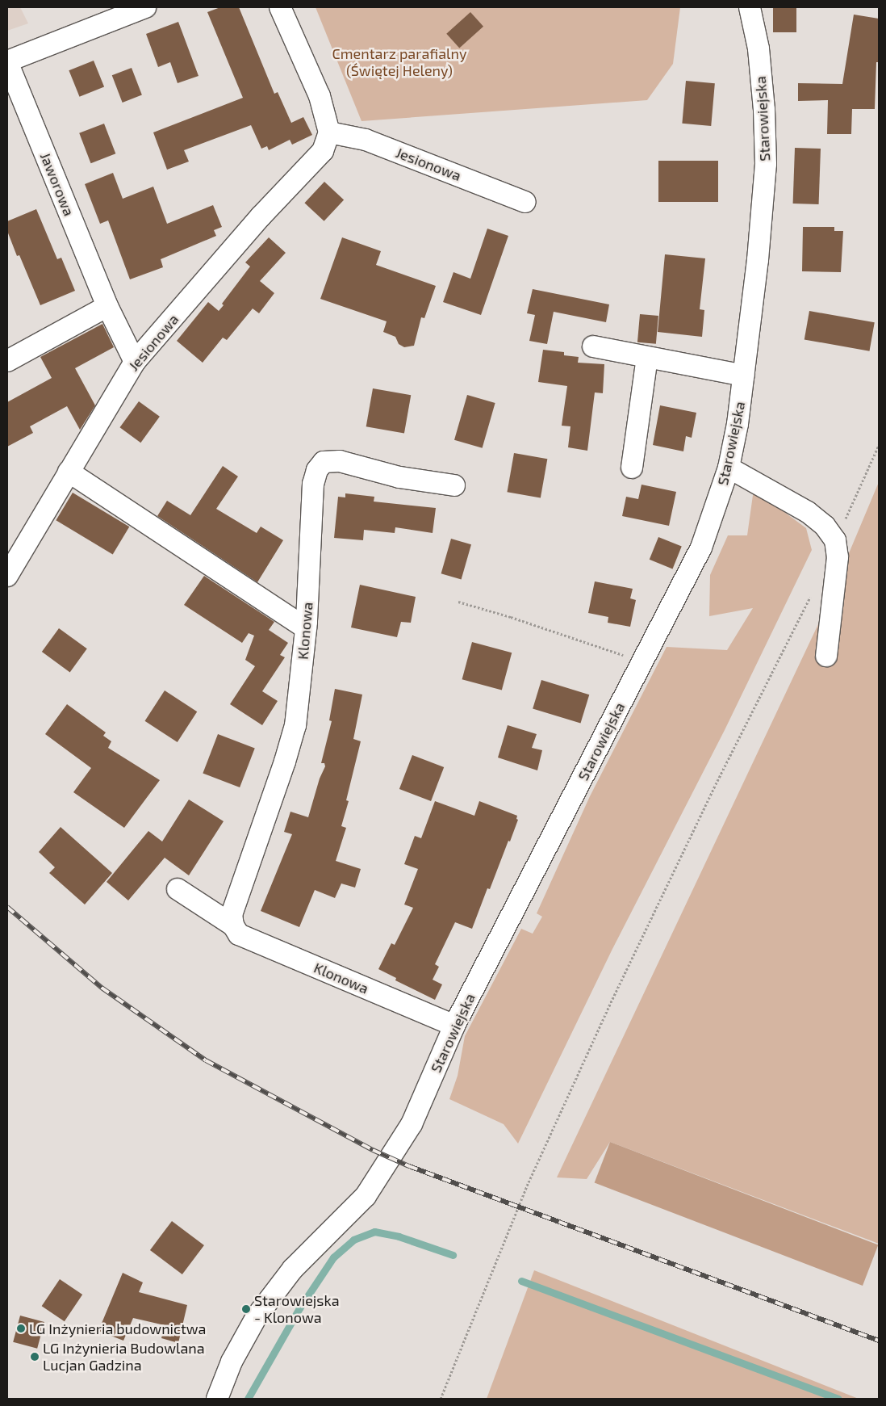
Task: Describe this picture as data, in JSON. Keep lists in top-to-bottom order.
{
  "streets": {
    "street": [
      "Starowiejska",
      "Jesionowa",
      "Jaworowa",
      "Klonowa"
    ]
  },
  "crossings": [
    ["Starowiejska", "Klonowa"],
    ["Jesionowa", "Jaworowa"]
  ],
  "parks": ["Cmentarz parafialny (Świętej Heleny)"],
  "places": ["Starowiejska - Klonowa", "LG Inżynieria budownictwa", "LG Inżynieria Budowlana Lucjan Gadzina"]
}
